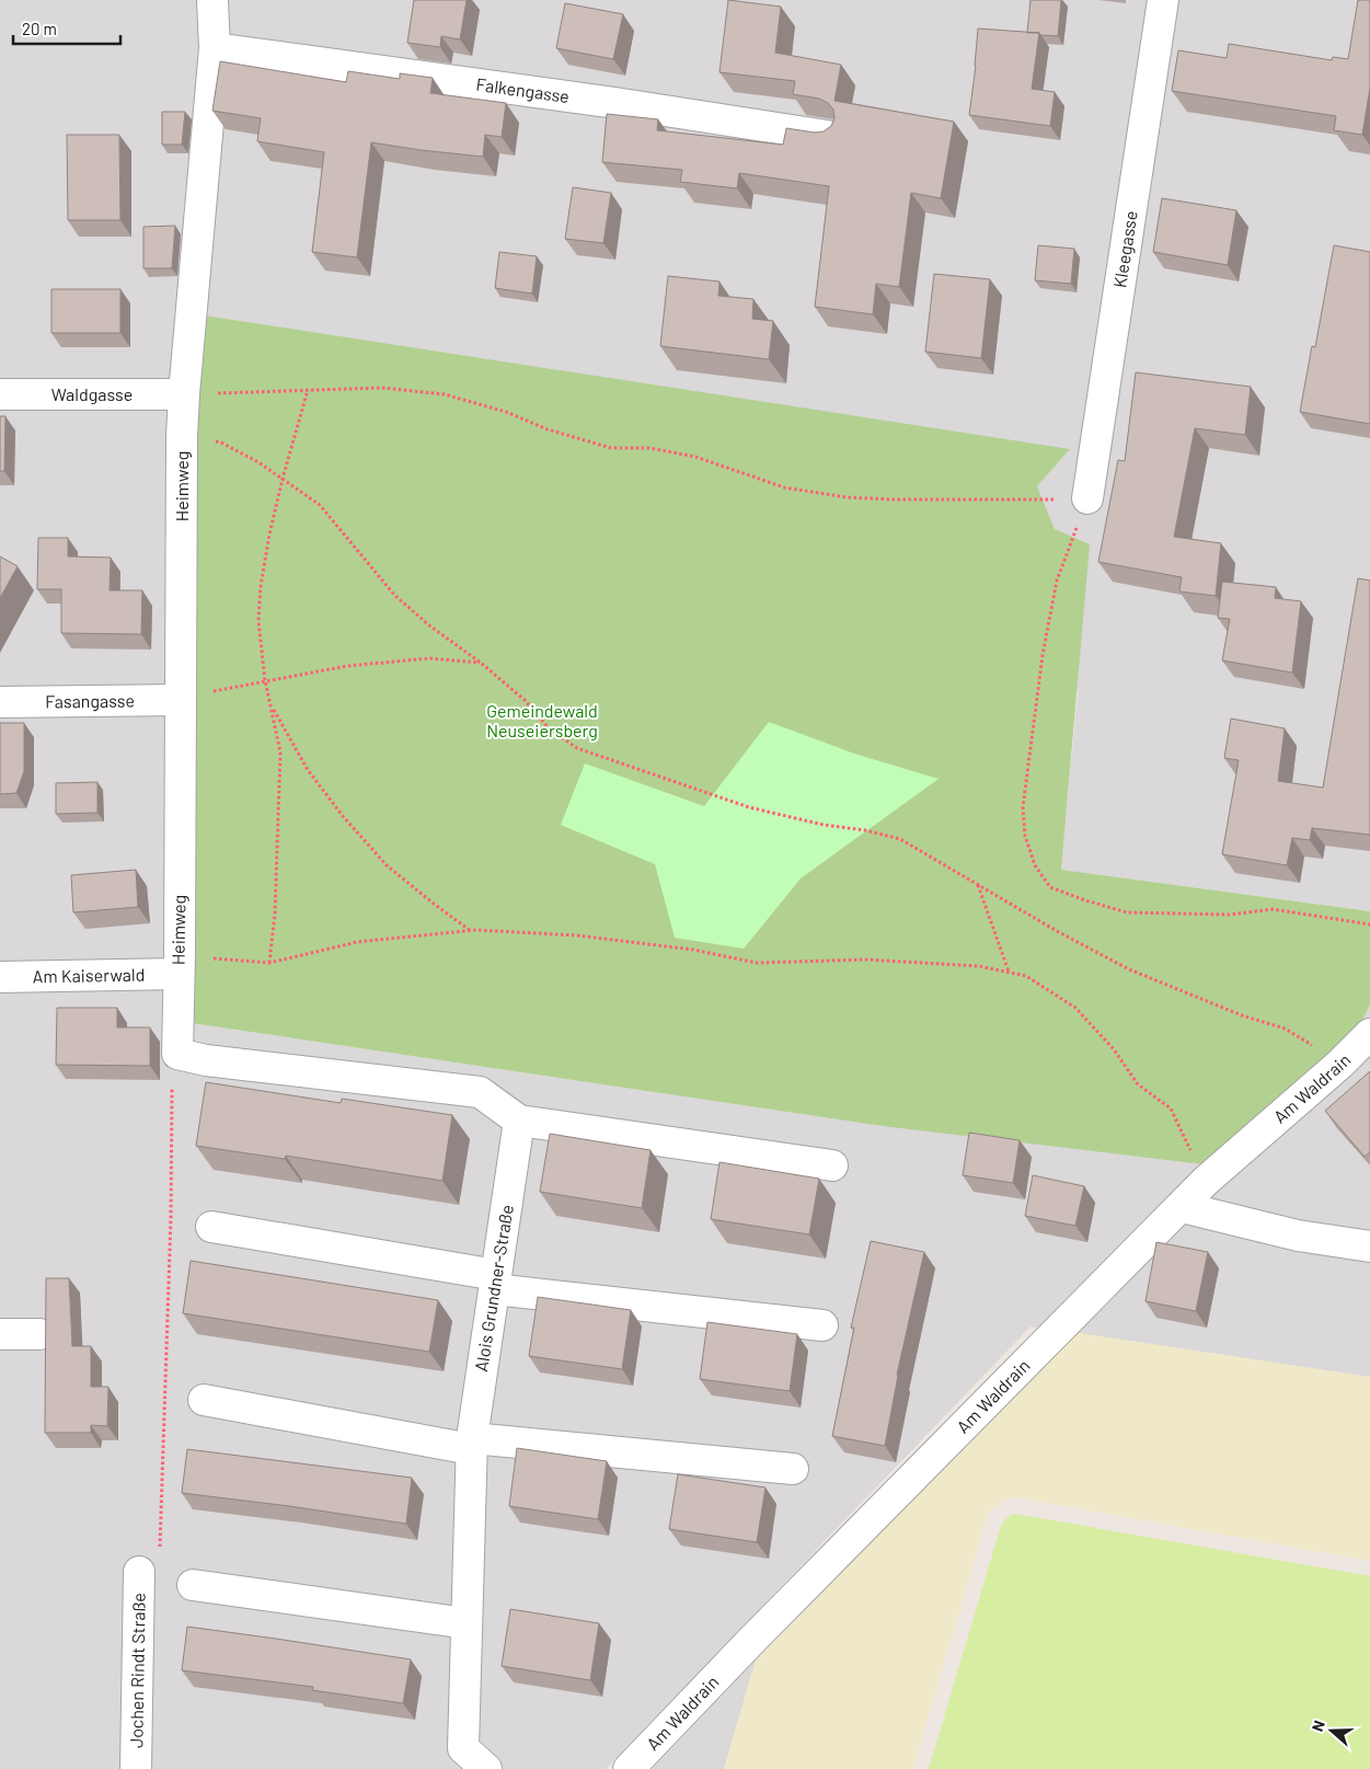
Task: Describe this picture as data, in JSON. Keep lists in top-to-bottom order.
{
  "streets": {
    "street": [
      "Falkengasse",
      "Kleegasse",
      "Waldgasse",
      "Heimweg",
      "Fasangasse",
      "Am Kaiserwald",
      "Am Waldrain",
      "Alois Grundner-Straße",
      "Jochen Rindt Straße"
    ]
  },
  "crossings": [
    ["Falkengasse", "Heimweg"],
    ["Waldgasse", "Heimweg"],
    ["Heimweg", "Fasangasse"],
    ["Heimweg", "Am Kaiserwald"]
  ],
  "parks": ["Gemeindewald Neuseiersberg"],
  "scale_bar": "20 m",
  "north": "left"
}
